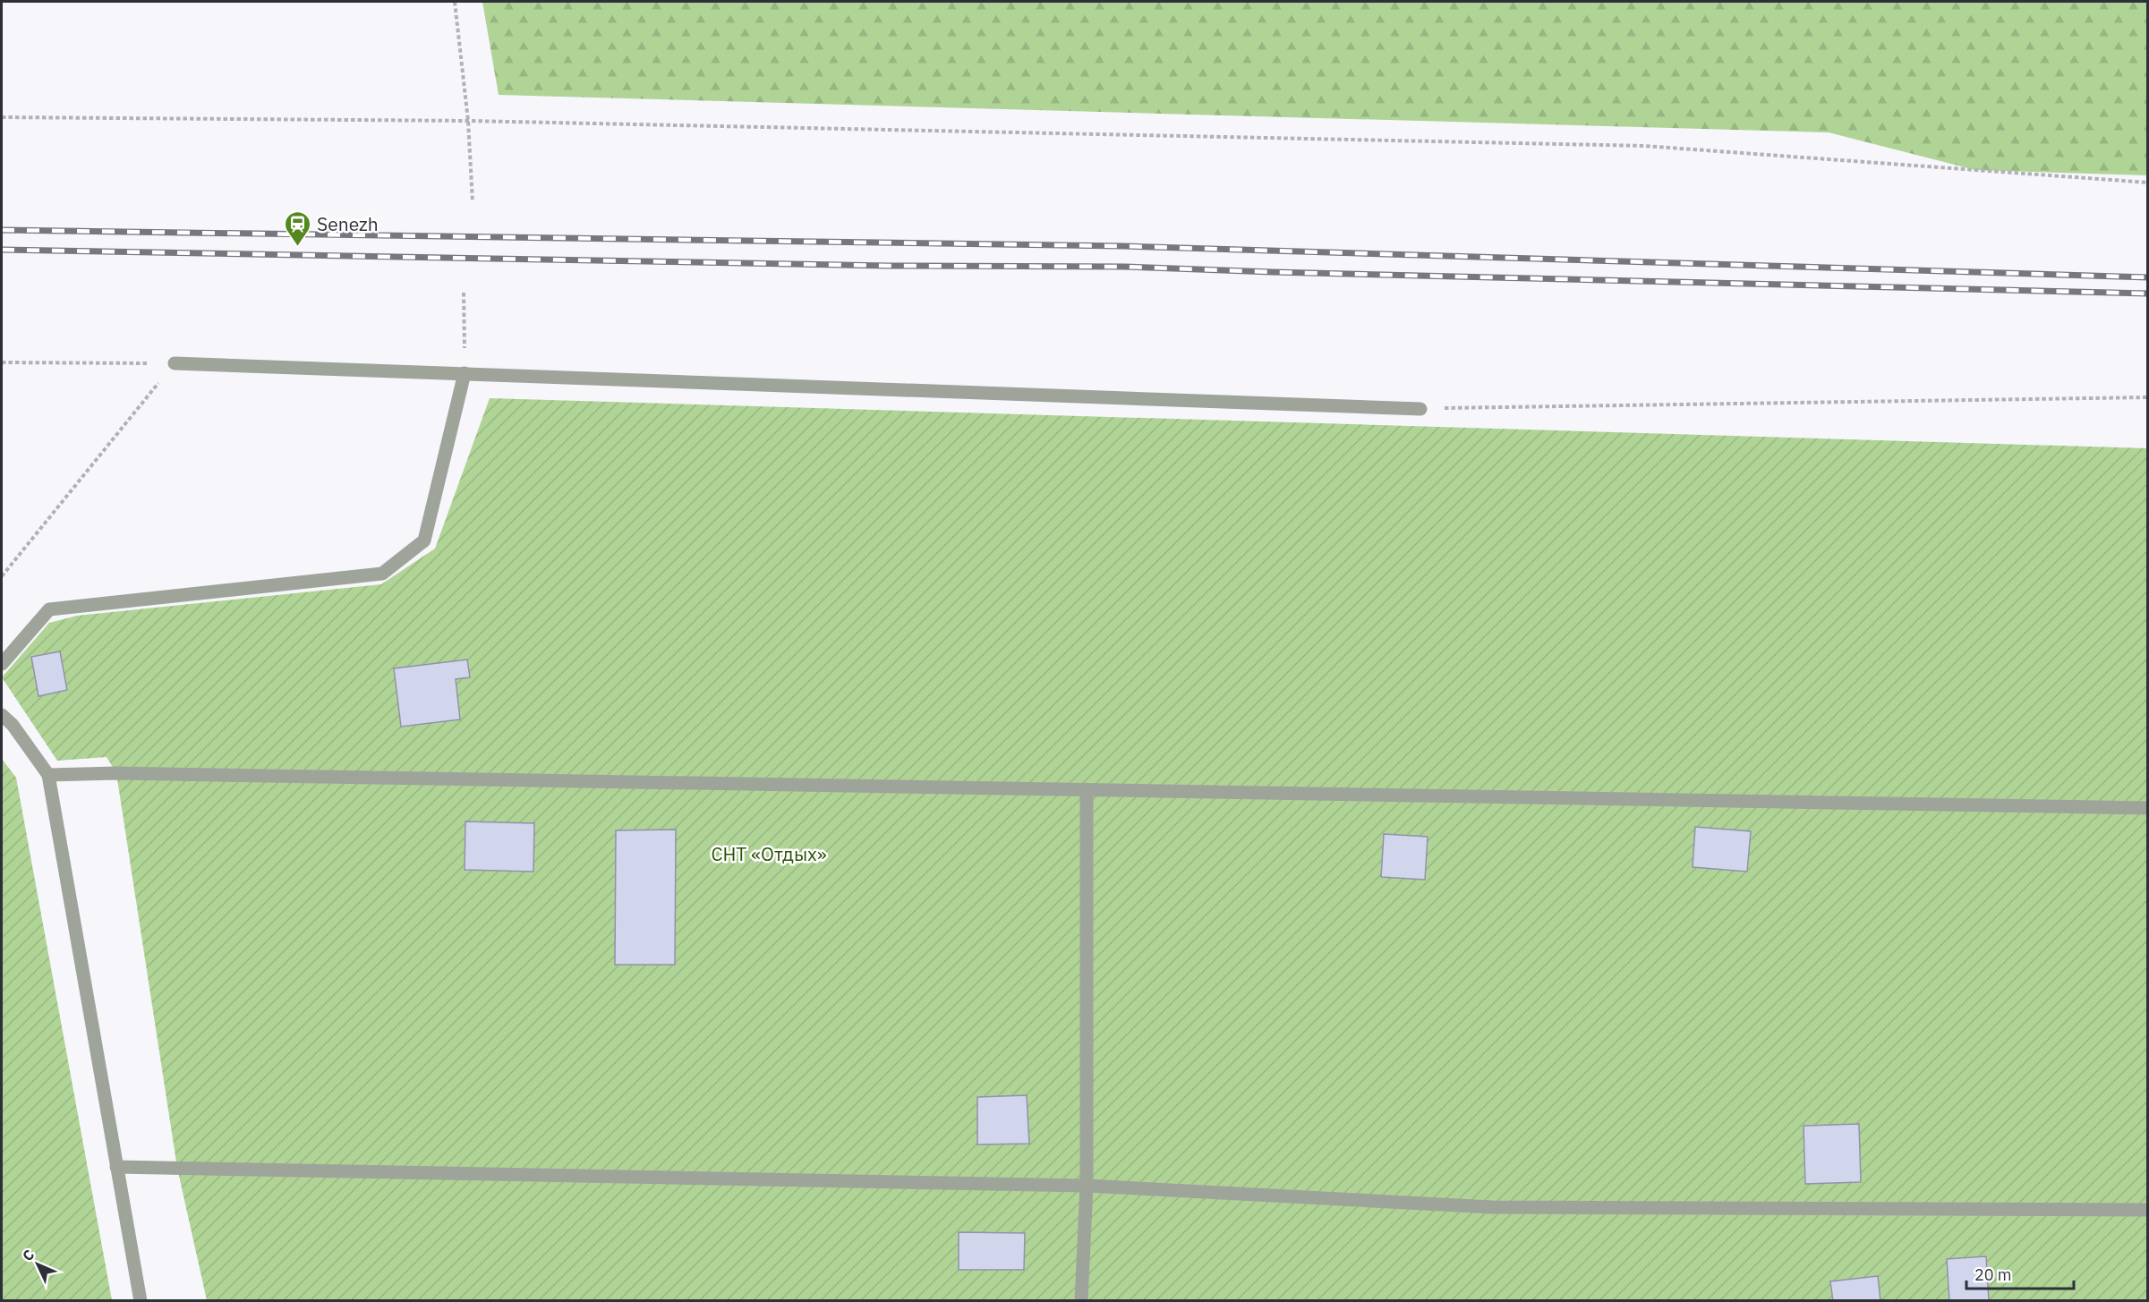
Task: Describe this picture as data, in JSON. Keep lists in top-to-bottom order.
{
  "parks": ["СНТ «Отдых»"],
  "places": {
    "station": ["Senezh"]
  },
  "scale_bar": "20 m",
  "north": "top left"
}
